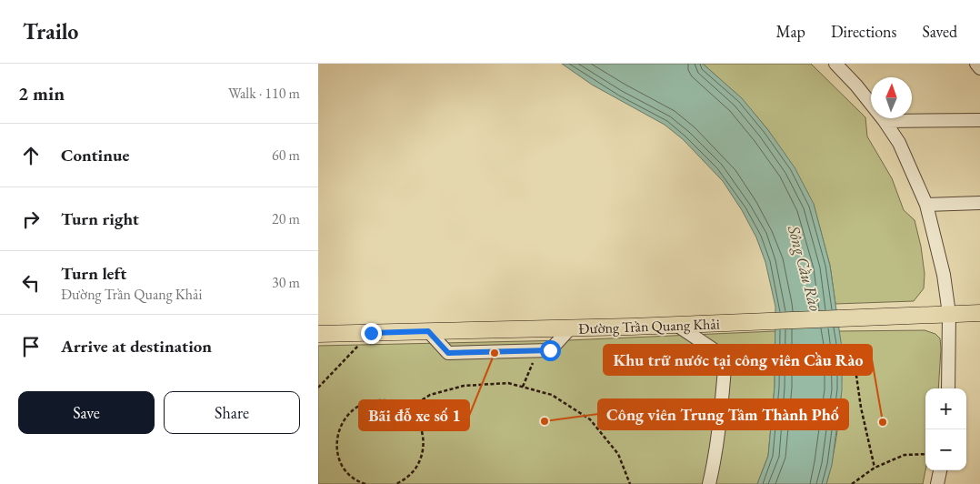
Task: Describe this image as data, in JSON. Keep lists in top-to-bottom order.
{
  "streets": {
    "main road": ["Đường Trần Quang Khải"]
  },
  "water": ["Sông Cầu Rào"],
  "places": ["Bãi đỗ xe số 1", "Công viên Trung Tâm Thành Phố", "Khu trữ nước tại công viên Cầu Rào"],
  "north": "top",
  "page": {
    "header": "Trailo",
    "nav": ["Map", "Directions", "Saved"],
    "heading": ["2 min", "Walk · 110 m"],
    "list": [
      ["Continue", "60 m"],
      ["Turn right", "20 m"],
      ["Turn left", "Đường Trần Quang Khải", "30 m"],
      "Arrive at destination"
    ],
    "buttons": ["Save", "Share"],
    "map_buttons": ["+", "−"]
  }
}
